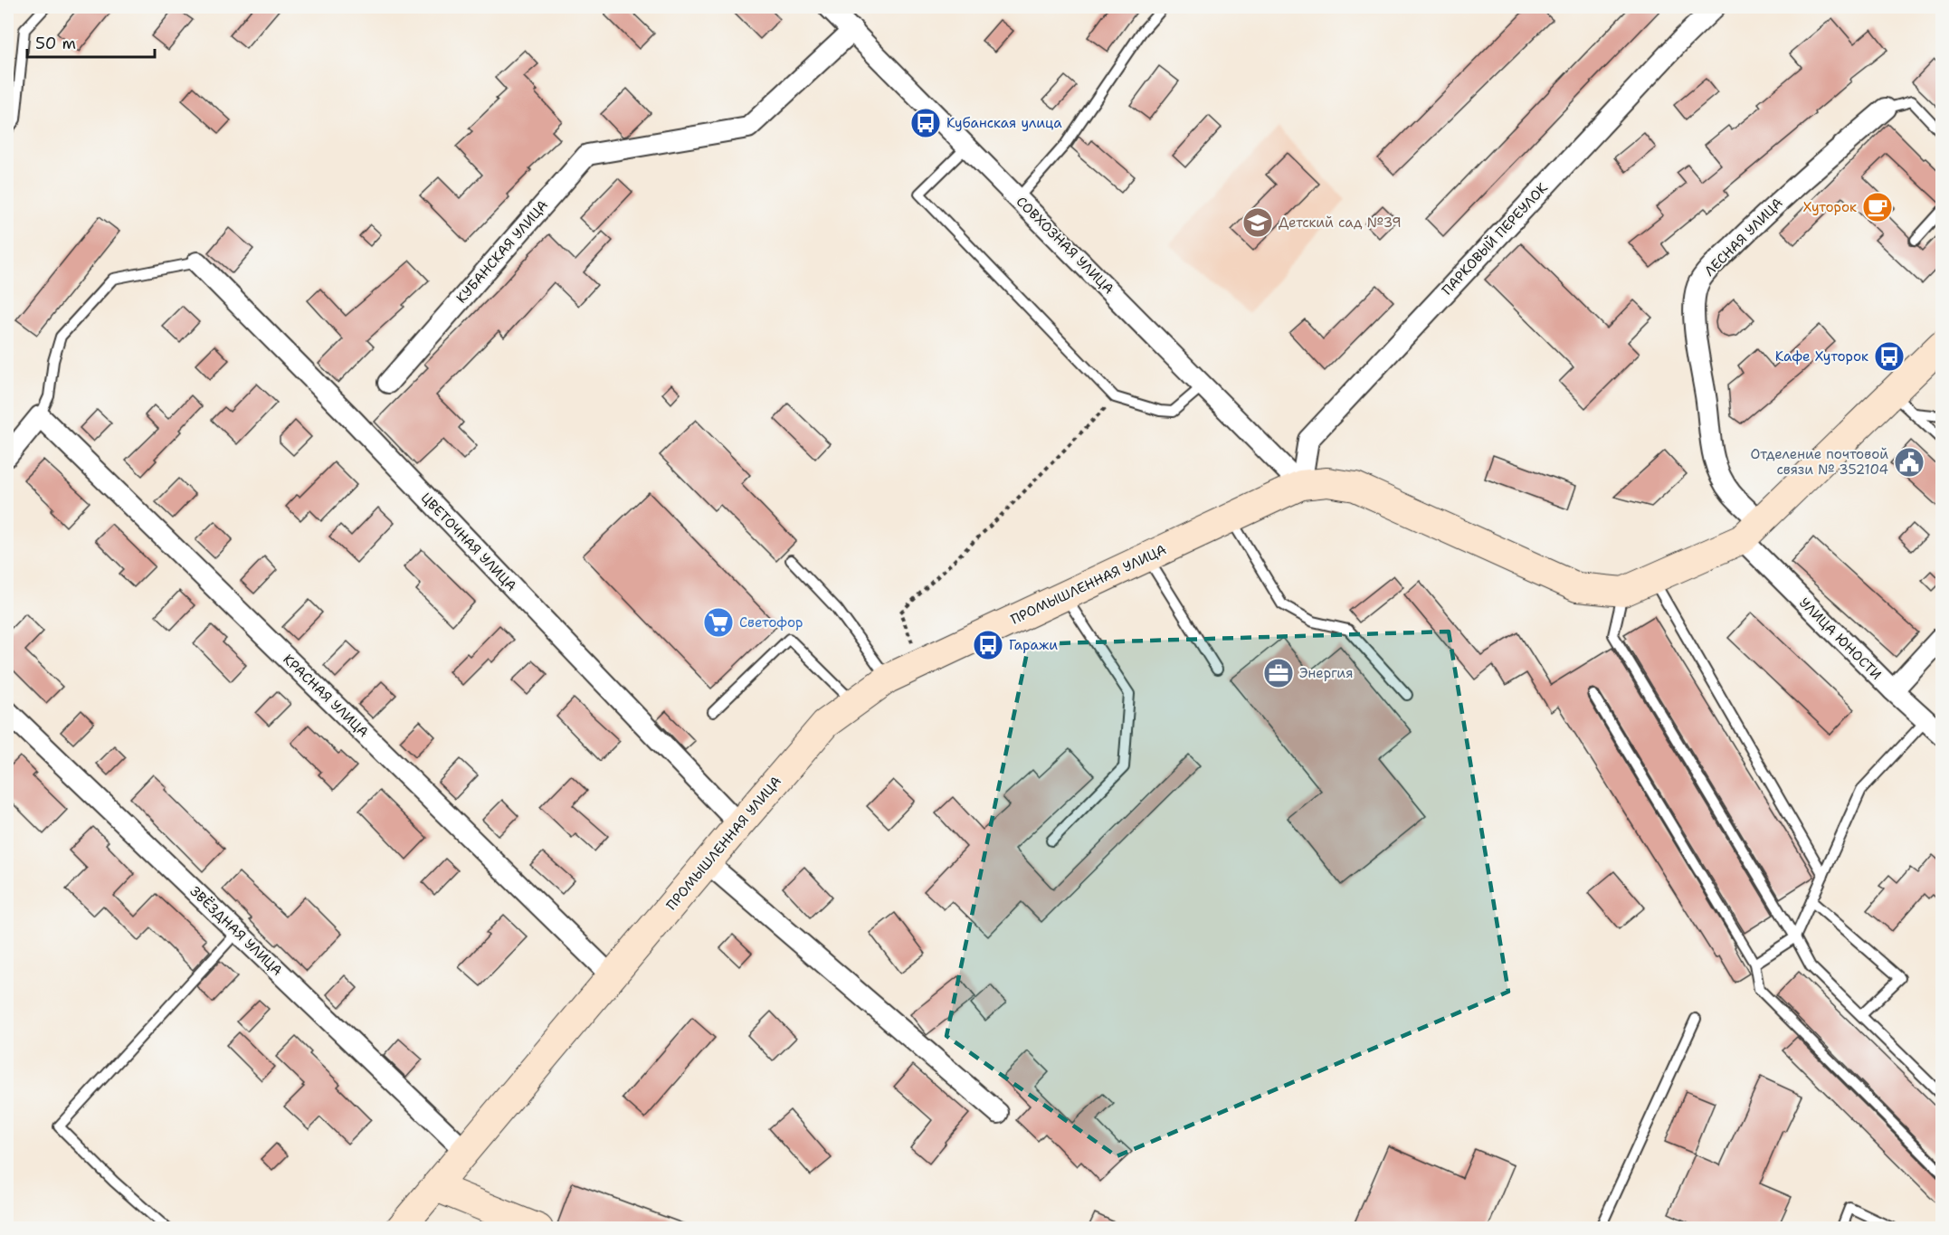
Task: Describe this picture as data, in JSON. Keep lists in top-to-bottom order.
{
  "streets": {
    "main road": ["ПРОМЫШЛЕННАЯ УЛИЦА"],
    "street": [
      "ЛЕСНАЯ УЛИЦА",
      "ПАРКОВЫЙ ПЕРЕУЛОК",
      "СОВХОЗНАЯ УЛИЦА",
      "КУБАНСКАЯ УЛИЦА",
      "ЦВЕТОЧНАЯ УЛИЦА",
      "УЛИЦА ЮНОСТИ",
      "КРАСНАЯ УЛИЦА",
      "ЗВЁЗДНАЯ УЛИЦА"
    ]
  },
  "crossings": [
    ["ЛЕСНАЯ УЛИЦА", "ПРОМЫШЛЕННАЯ УЛИЦА"],
    ["ЛЕСНАЯ УЛИЦА", "УЛИЦА ЮНОСТИ"],
    ["ПАРКОВЫЙ ПЕРЕУЛОК", "СОВХОЗНАЯ УЛИЦА"],
    ["ПАРКОВЫЙ ПЕРЕУЛОК", "ПРОМЫШЛЕННАЯ УЛИЦА"],
    ["СОВХОЗНАЯ УЛИЦА", "КУБАНСКАЯ УЛИЦА"],
    ["СОВХОЗНАЯ УЛИЦА", "ПРОМЫШЛЕННАЯ УЛИЦА"],
    ["ЦВЕТОЧНАЯ УЛИЦА", "ПРОМЫШЛЕННАЯ УЛИЦА"],
    ["ПРОМЫШЛЕННАЯ УЛИЦА", "УЛИЦА ЮНОСТИ"],
    ["ПРОМЫШЛЕННАЯ УЛИЦА", "КРАСНАЯ УЛИЦА"],
    ["ПРОМЫШЛЕННАЯ УЛИЦА", "ЗВЁЗДНАЯ УЛИЦА"]
  ],
  "places": {
    "bus stop": ["Кубанская улица", "Кафе Хуторок", "Гаражи"],
    "cafe": ["Хуторок"],
    "school or university": ["Детский сад №39"],
    "public building": ["Отделение почтовой связи № 352104"],
    "supermarket": ["Светофор"],
    "office": ["Энергия"]
  },
  "scale_bar": "50 m"
}
